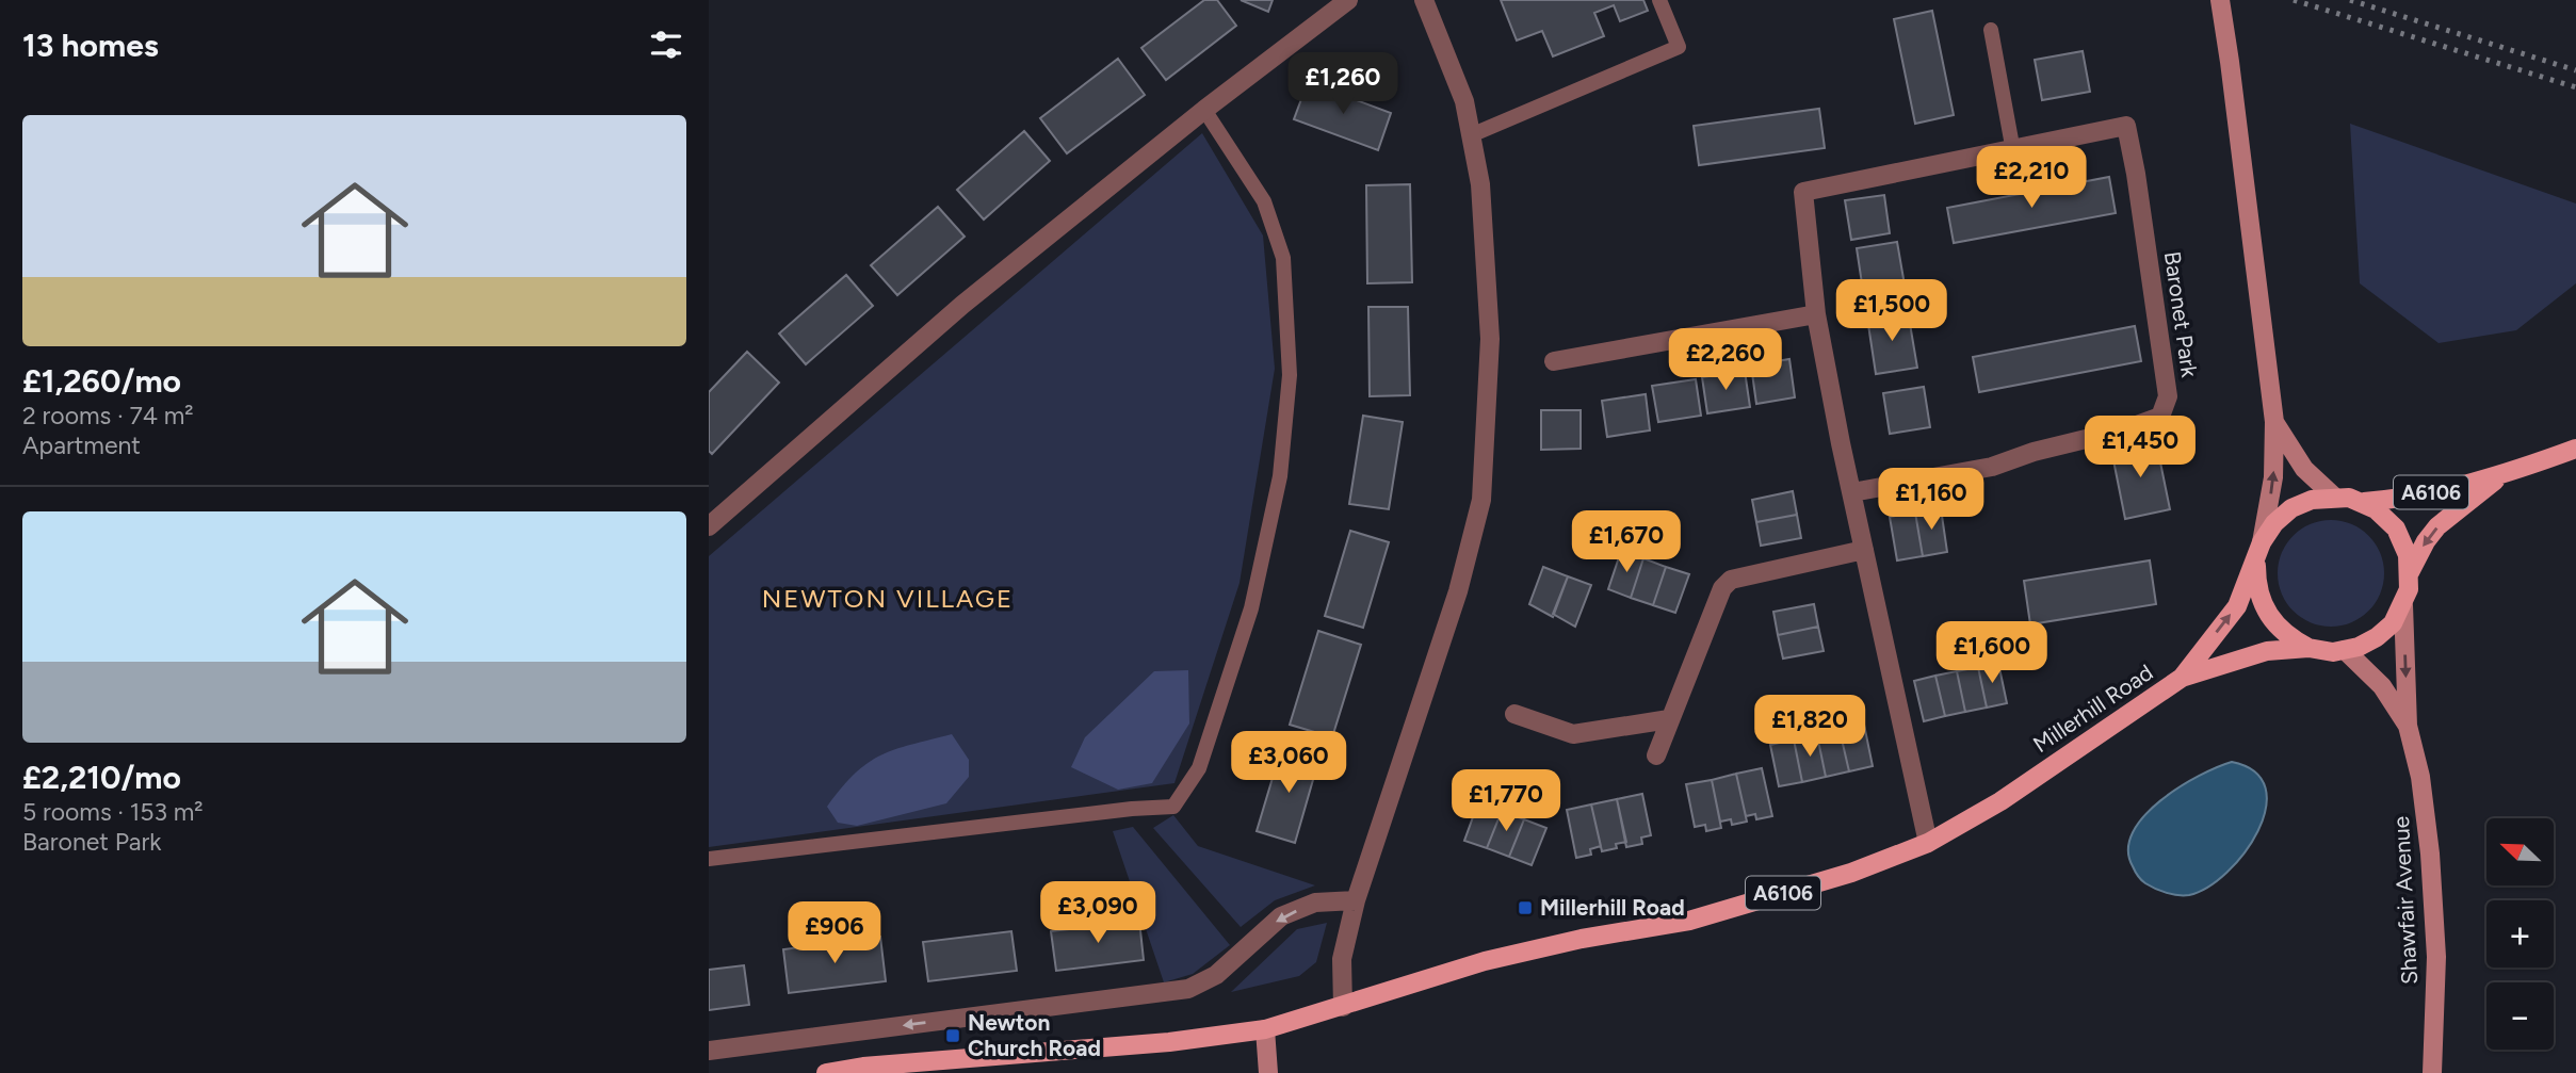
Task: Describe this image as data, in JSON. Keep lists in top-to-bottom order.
{
  "streets": {
    "main road": ["A6106", "Millerhill Road", "Shawfair Avenue"],
    "street": ["Baronet Park"]
  },
  "crossings": [
    ["A6106", "Millerhill Road"],
    ["A6106", "Shawfair Avenue"],
    ["Millerhill Road", "Shawfair Avenue"]
  ],
  "districts": ["NEWTON VILLAGE"],
  "places": {
    "transit": ["Millerhill Road", "Newton Church Road"]
  },
  "north": "top left",
  "page": {
    "heading": "13 homes",
    "price": [
      "£1,260",
      "£2,210",
      "£1,500",
      "£2,260",
      "£1,450",
      "£1,160",
      "£1,670",
      "£1,600",
      "£1,820",
      "£3,060",
      "£1,770",
      "£3,090",
      "£906"
    ],
    "list": [
      {
        "name": "£1,260/mo",
        "note": "2 rooms · 74 m² · Apartment"
      },
      {
        "name": "£2,210/mo",
        "note": "5 rooms · 153 m² · Baronet Park"
      }
    ],
    "map_buttons": ["+", "−"]
  }
}
